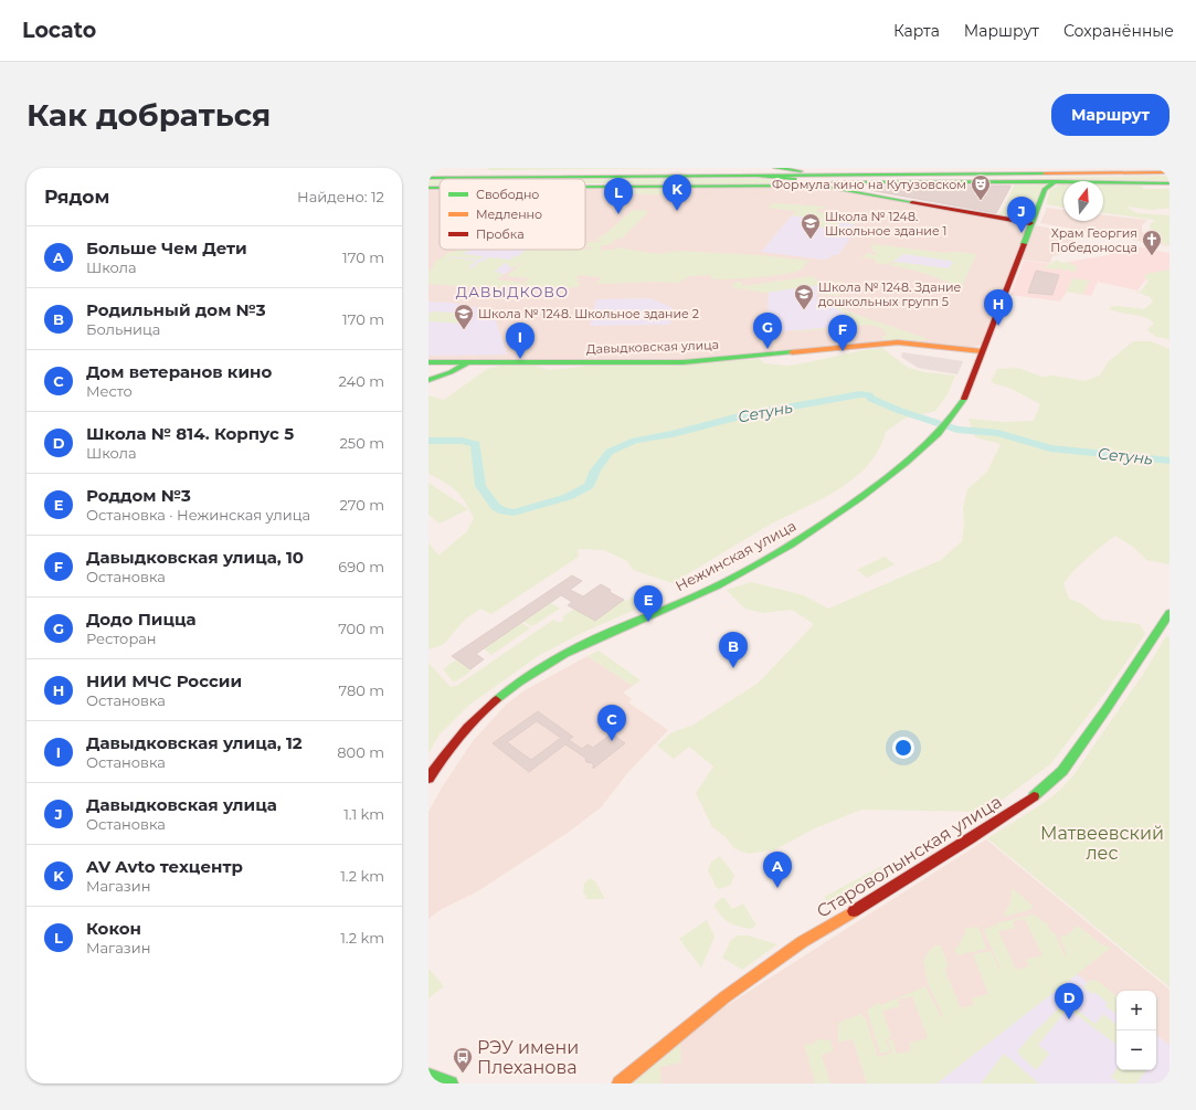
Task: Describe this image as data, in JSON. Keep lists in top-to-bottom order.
{
  "streets": {
    "street": ["Давыдковская улица", "Нежинская улица", "Староволынская улица"]
  },
  "crossings": [
    ["Давыдковская улица", "Нежинская улица"]
  ],
  "districts": ["ДАВЫДКОВО"],
  "water": ["Сетунь"],
  "parks": ["Матвеевский лес"],
  "places": {
    "theatre": ["Формула кино на Кутузовском"],
    "school or university": ["Школа № 1248. Школьное здание 1", "Школа № 1248. Здание дошкольных групп 5", "Школа № 1248. Школьное здание 2"],
    "church": ["Храм Георгия Победоносца"],
    "bus stop": ["РЭУ имени Плеханова"]
  },
  "legend": ["Свободно", "Медленно", "Пробка"],
  "north": "top",
  "page": {
    "header": "Locato",
    "nav": ["Карта", "Маршрут", "Сохранённые"],
    "buttons": "Маршрут",
    "title": "Как добраться",
    "heading": ["Рядом", "Найдено: 12"],
    "pins": [
      "K",
      "L",
      "J",
      "H",
      "G",
      "F",
      "I",
      "E",
      "B",
      "C",
      "A",
      "D"
    ],
    "list": [
      {
        "mark": "A",
        "name": "Больше Чем Дети",
        "note": "Школа",
        "value": "170 m"
      },
      {
        "mark": "B",
        "name": "Родильный дом №3",
        "note": "Больница",
        "value": "170 m"
      },
      {
        "mark": "C",
        "name": "Дом ветеранов кино",
        "note": "Место",
        "value": "240 m"
      },
      {
        "mark": "D",
        "name": "Школа № 814. Корпус 5",
        "note": "Школа",
        "value": "250 m"
      },
      {
        "mark": "E",
        "name": "Роддом №3",
        "note": "Остановка · Нежинская улица",
        "value": "270 m"
      },
      {
        "mark": "F",
        "name": "Давыдковская улица, 10",
        "note": "Остановка",
        "value": "690 m"
      },
      {
        "mark": "G",
        "name": "Додо Пицца",
        "note": "Ресторан",
        "value": "700 m"
      },
      {
        "mark": "H",
        "name": "НИИ МЧС России",
        "note": "Остановка",
        "value": "780 m"
      },
      {
        "mark": "I",
        "name": "Давыдковская улица, 12",
        "note": "Остановка",
        "value": "800 m"
      },
      {
        "mark": "J",
        "name": "Давыдковская улица",
        "note": "Остановка",
        "value": "1.1 km"
      },
      {
        "mark": "K",
        "name": "AV Avto техцентр",
        "note": "Магазин",
        "value": "1.2 km"
      },
      {
        "mark": "L",
        "name": "Кокон",
        "note": "Магазин",
        "value": "1.2 km"
      }
    ],
    "map_buttons": ["+", "−"]
  }
}
